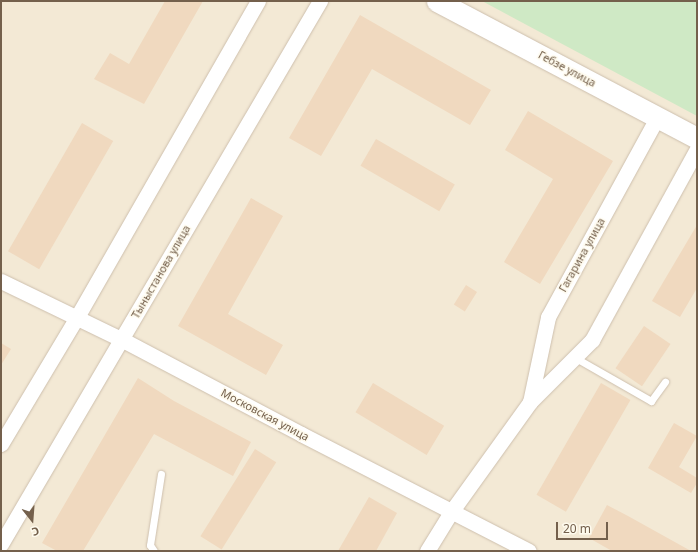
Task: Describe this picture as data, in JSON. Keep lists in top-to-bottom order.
{
  "streets": {
    "main road": ["Гебзе улица"],
    "street": ["Гагарина улица", "Тыныстанова улица", "Московская улица"]
  },
  "crossings": [
    ["Гебзе улица", "Гагарина улица"],
    ["Гагарина улица", "Московская улица"],
    ["Тыныстанова улица", "Московская улица"]
  ],
  "scale_bar": "20 m",
  "north": "bottom"
}
